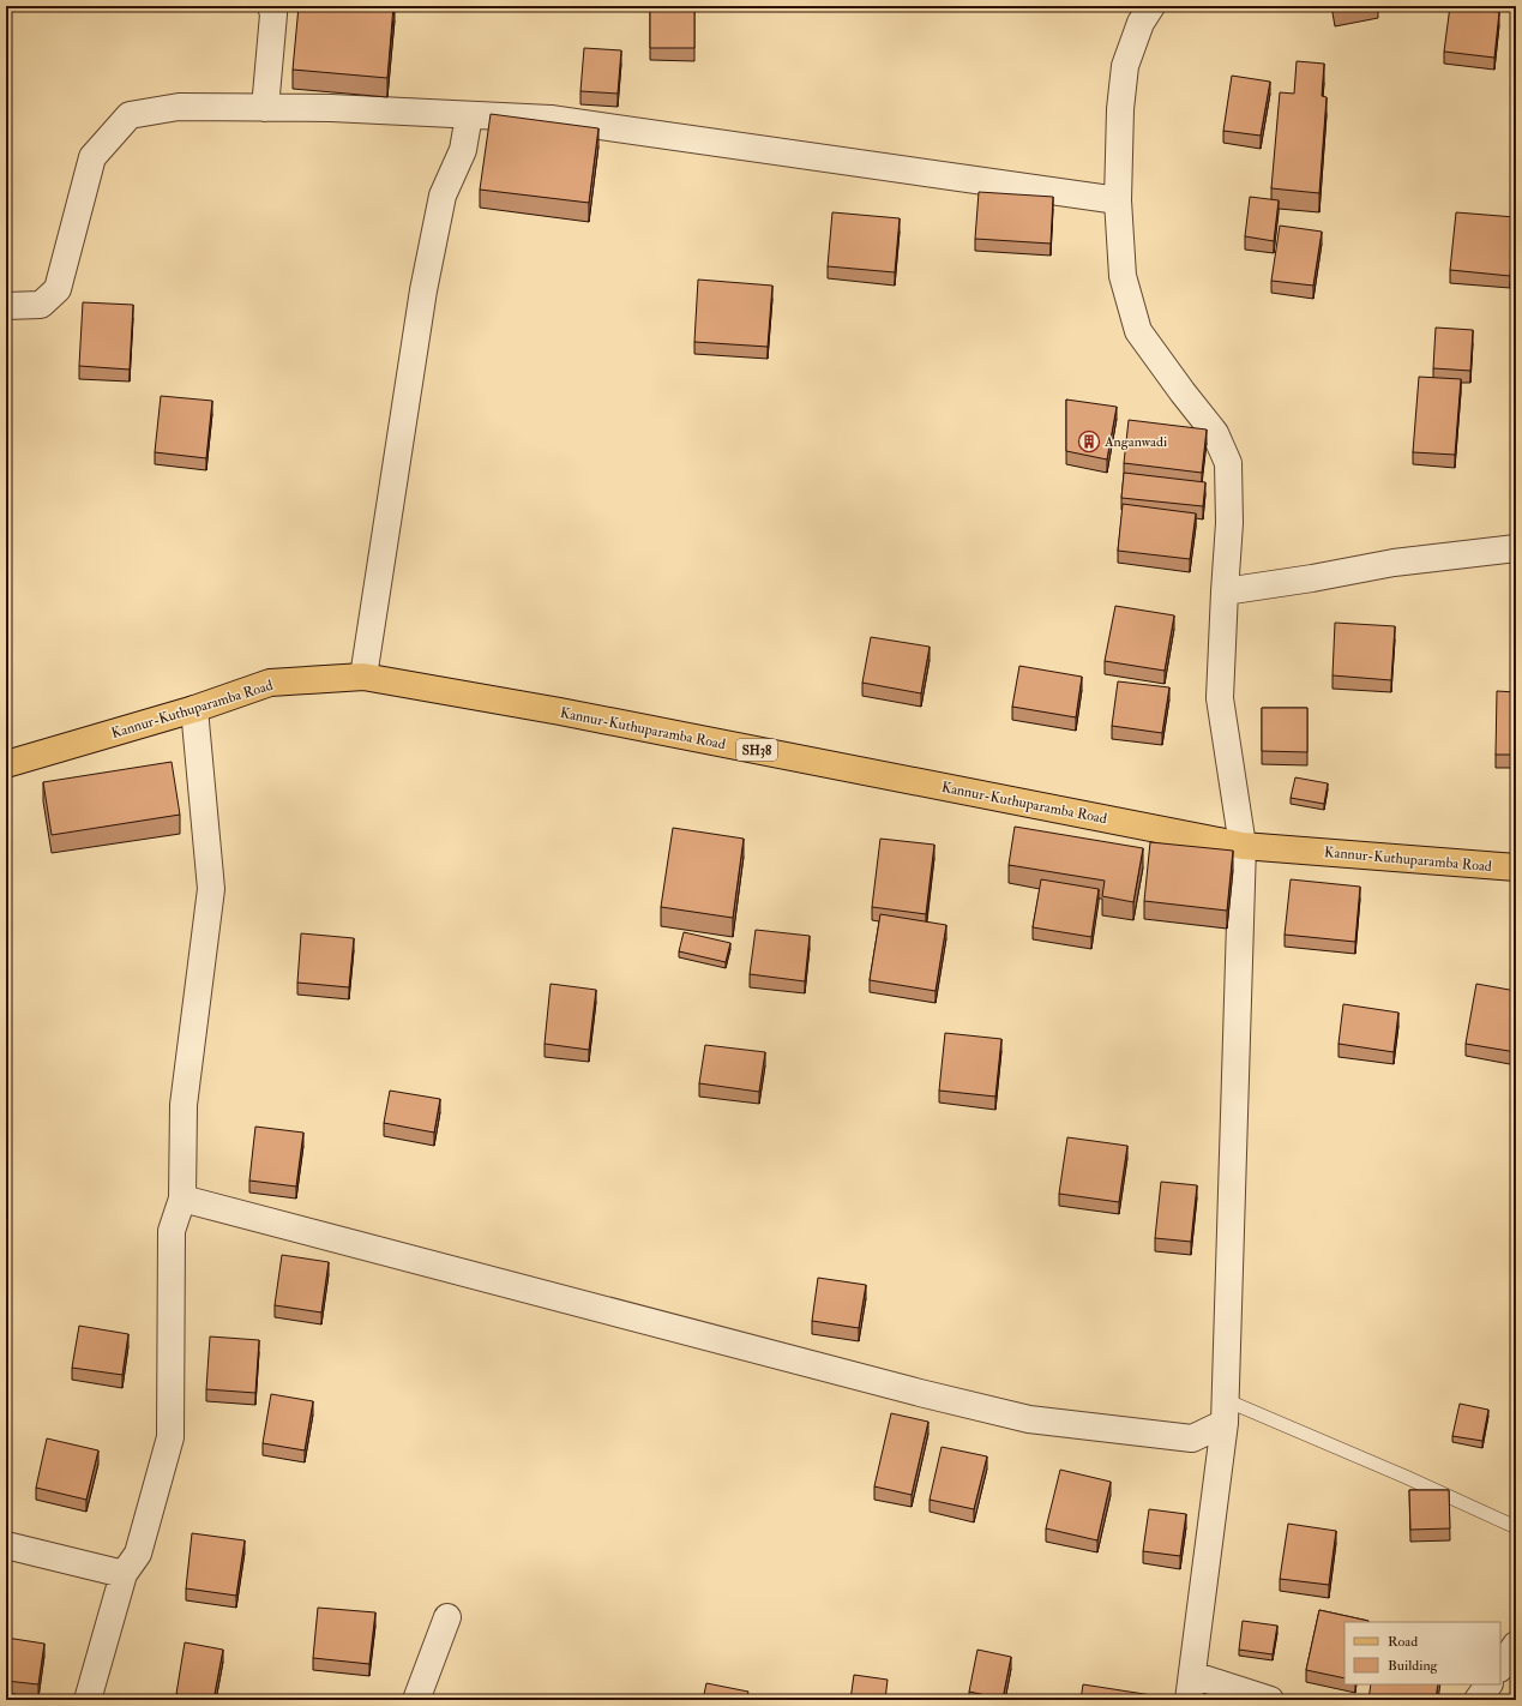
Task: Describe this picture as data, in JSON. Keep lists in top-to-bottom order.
{
  "streets": {
    "main road": ["Kannur-Kuthuparamba Road", "SH38"]
  },
  "places": {
    "building": ["Anganwadi"]
  },
  "legend": ["Road", "Building"]
}
